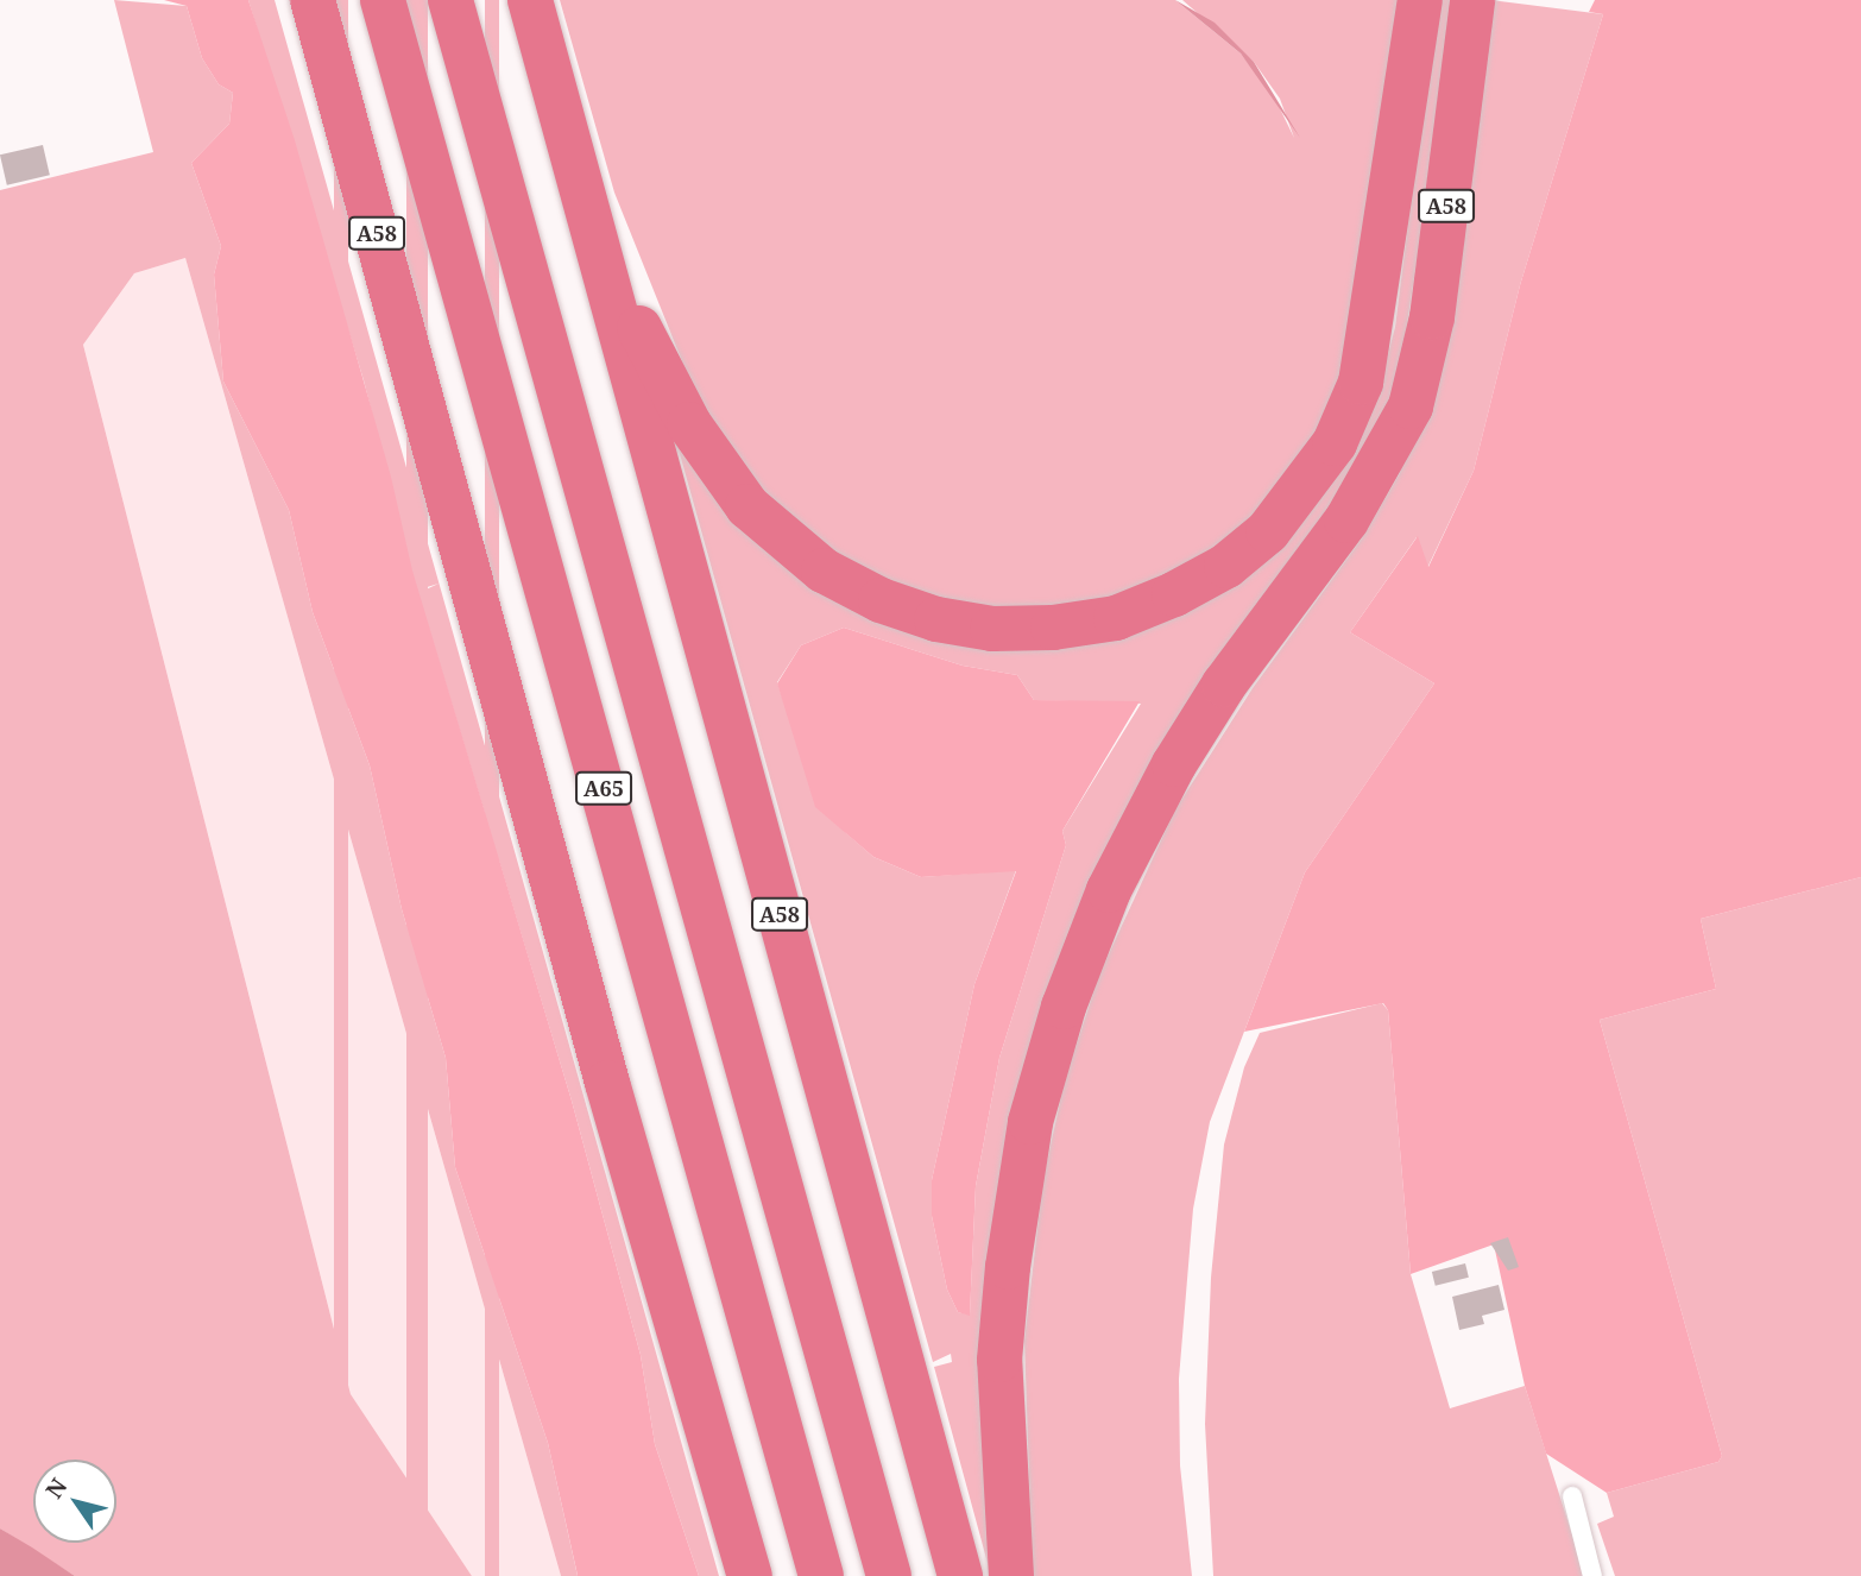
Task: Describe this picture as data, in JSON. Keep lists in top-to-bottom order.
{
  "streets": {
    "highway": ["A58", "A65"]
  },
  "north": "top left"
}
